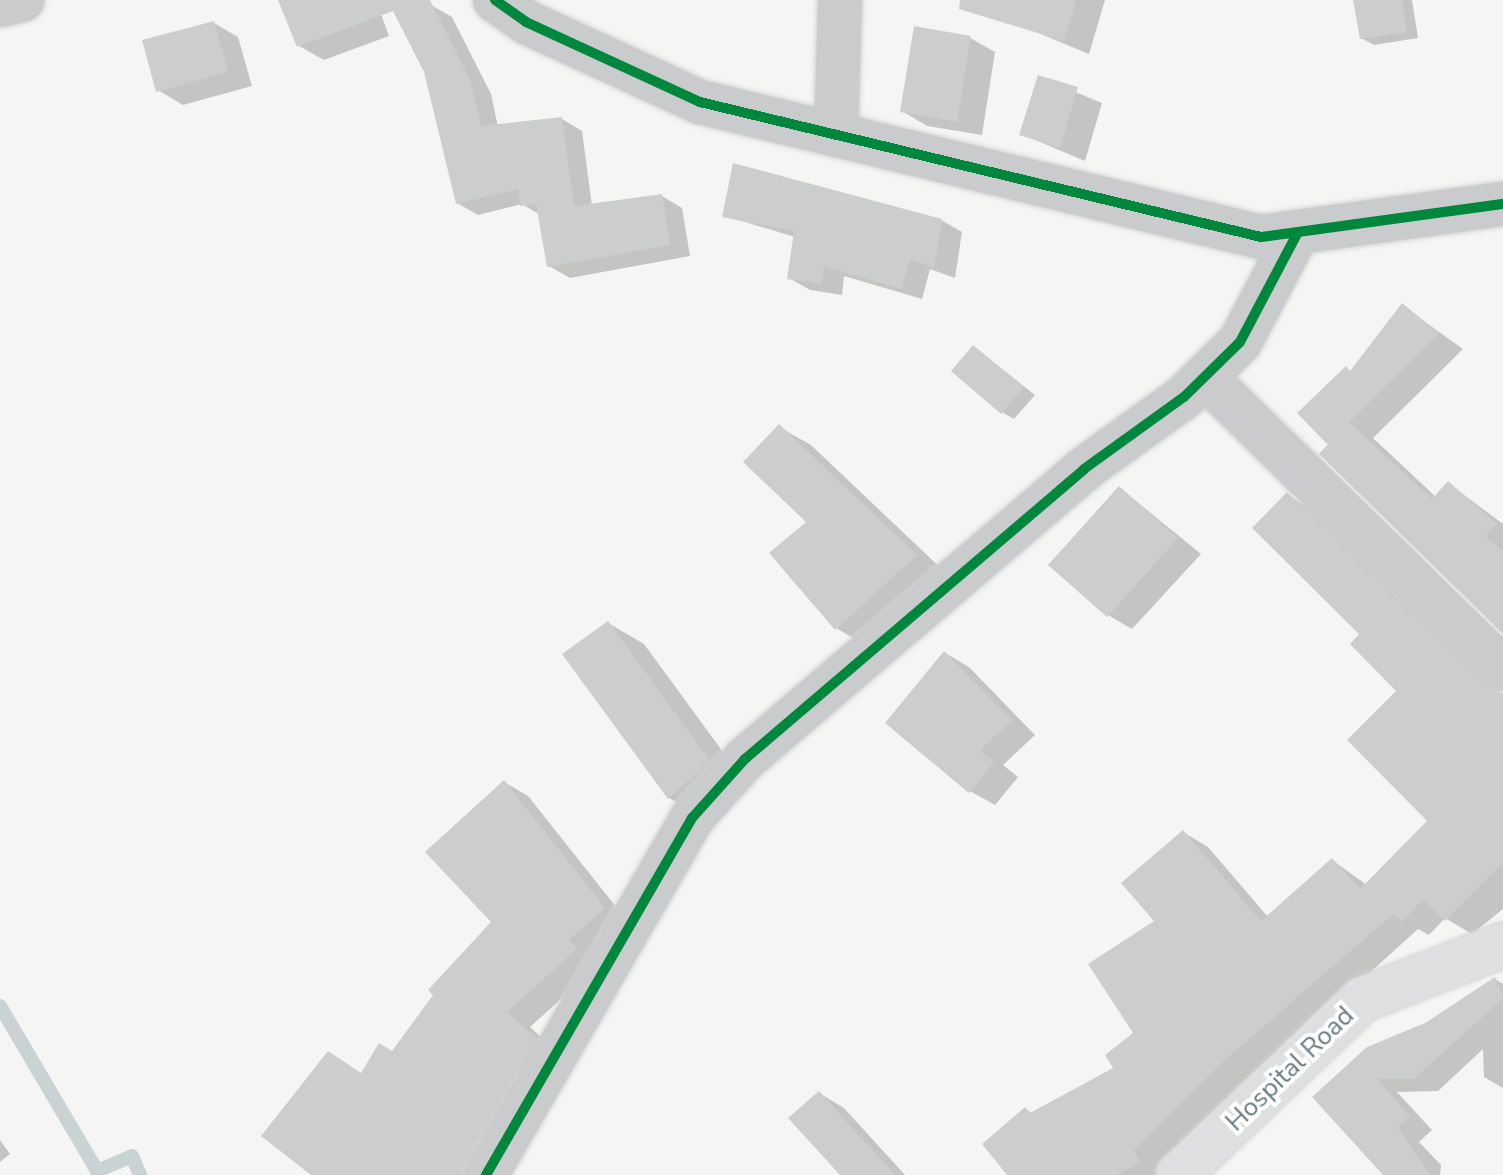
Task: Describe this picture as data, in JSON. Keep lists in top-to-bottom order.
{
  "streets": {
    "street": ["Hospital Road"]
  }
}
